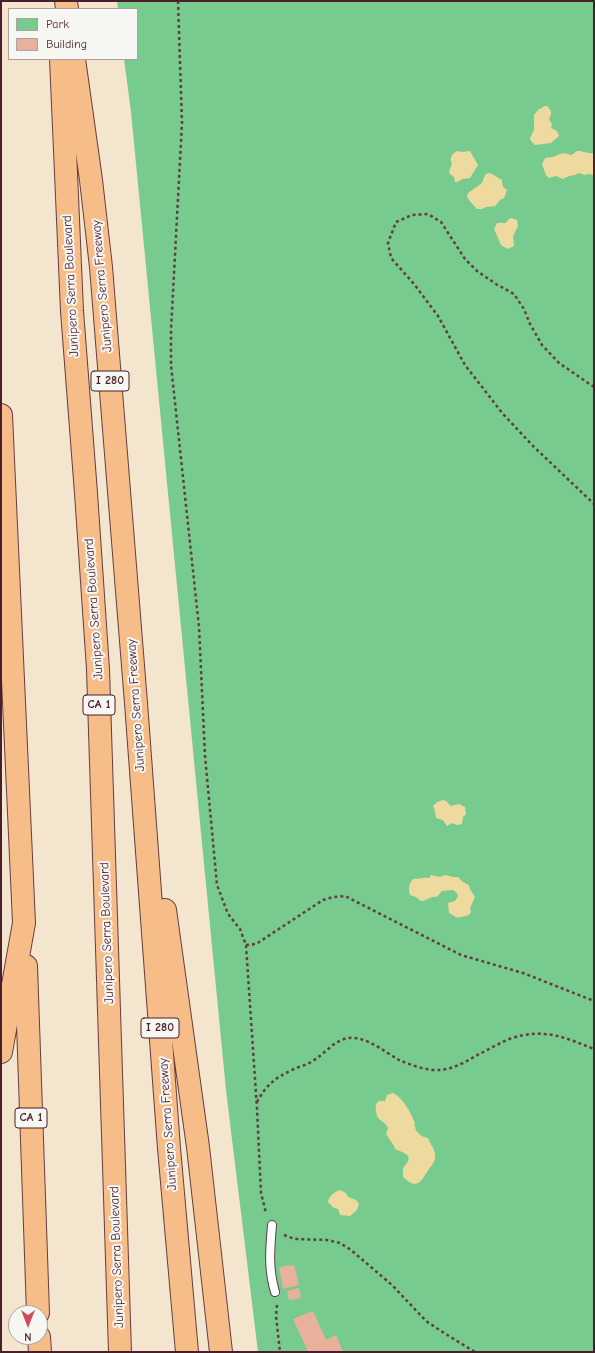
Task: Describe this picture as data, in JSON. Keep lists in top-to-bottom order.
{
  "streets": {
    "highway": [
      "Junipero Serra Boulevard",
      "Junipero Serra Freeway",
      "I 280",
      "CA 1"
    ]
  },
  "legend": ["Park", "Building"],
  "north": "bottom"
}
